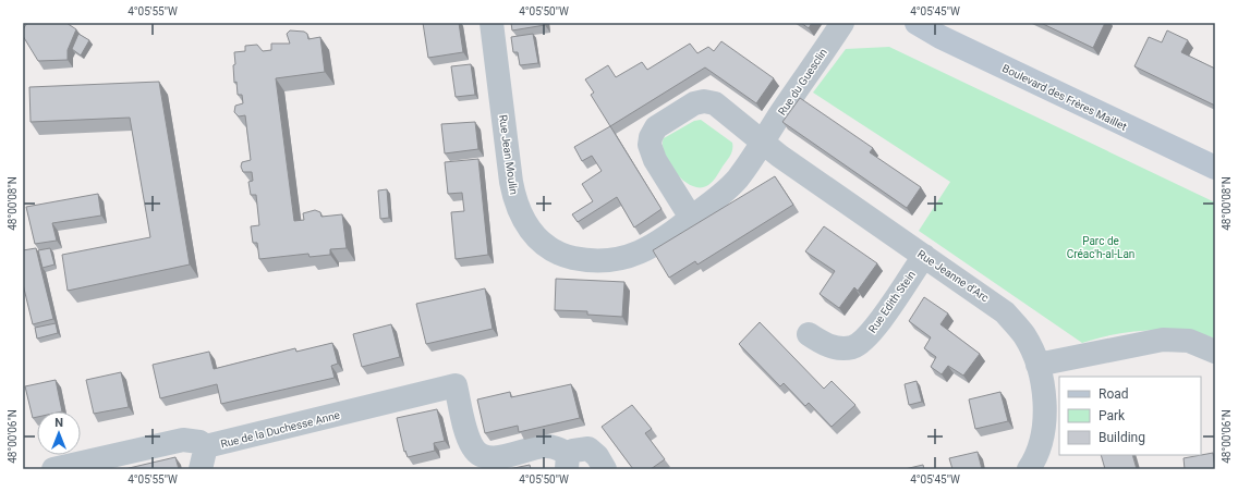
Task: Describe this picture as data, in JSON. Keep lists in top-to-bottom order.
{
  "streets": {
    "street": [
      "Rue du Guesclin",
      "Boulevard des Frères Maillet",
      "Rue Jean Moulin",
      "Rue Jeanne d'Arc",
      "Rue Edith Stein",
      "Rue de la Duchesse Anne"
    ]
  },
  "crossings": [
    ["Rue du Guesclin", "Rue Jean Moulin"],
    ["Rue du Guesclin", "Rue Jeanne d'Arc"],
    ["Rue Jean Moulin", "Rue Jeanne d'Arc"],
    ["Rue Jeanne d'Arc", "Rue Edith Stein"]
  ],
  "parks": ["Parc de Créac'h-al-Lan"],
  "legend": ["Road", "Park", "Building"],
  "north": "top",
  "coordinates": [
    "4°05'55\"W",
    "4°05'50\"W",
    "4°05'45\"W",
    "48°00'08\"N",
    "48°00'06\"N"
  ]
}
